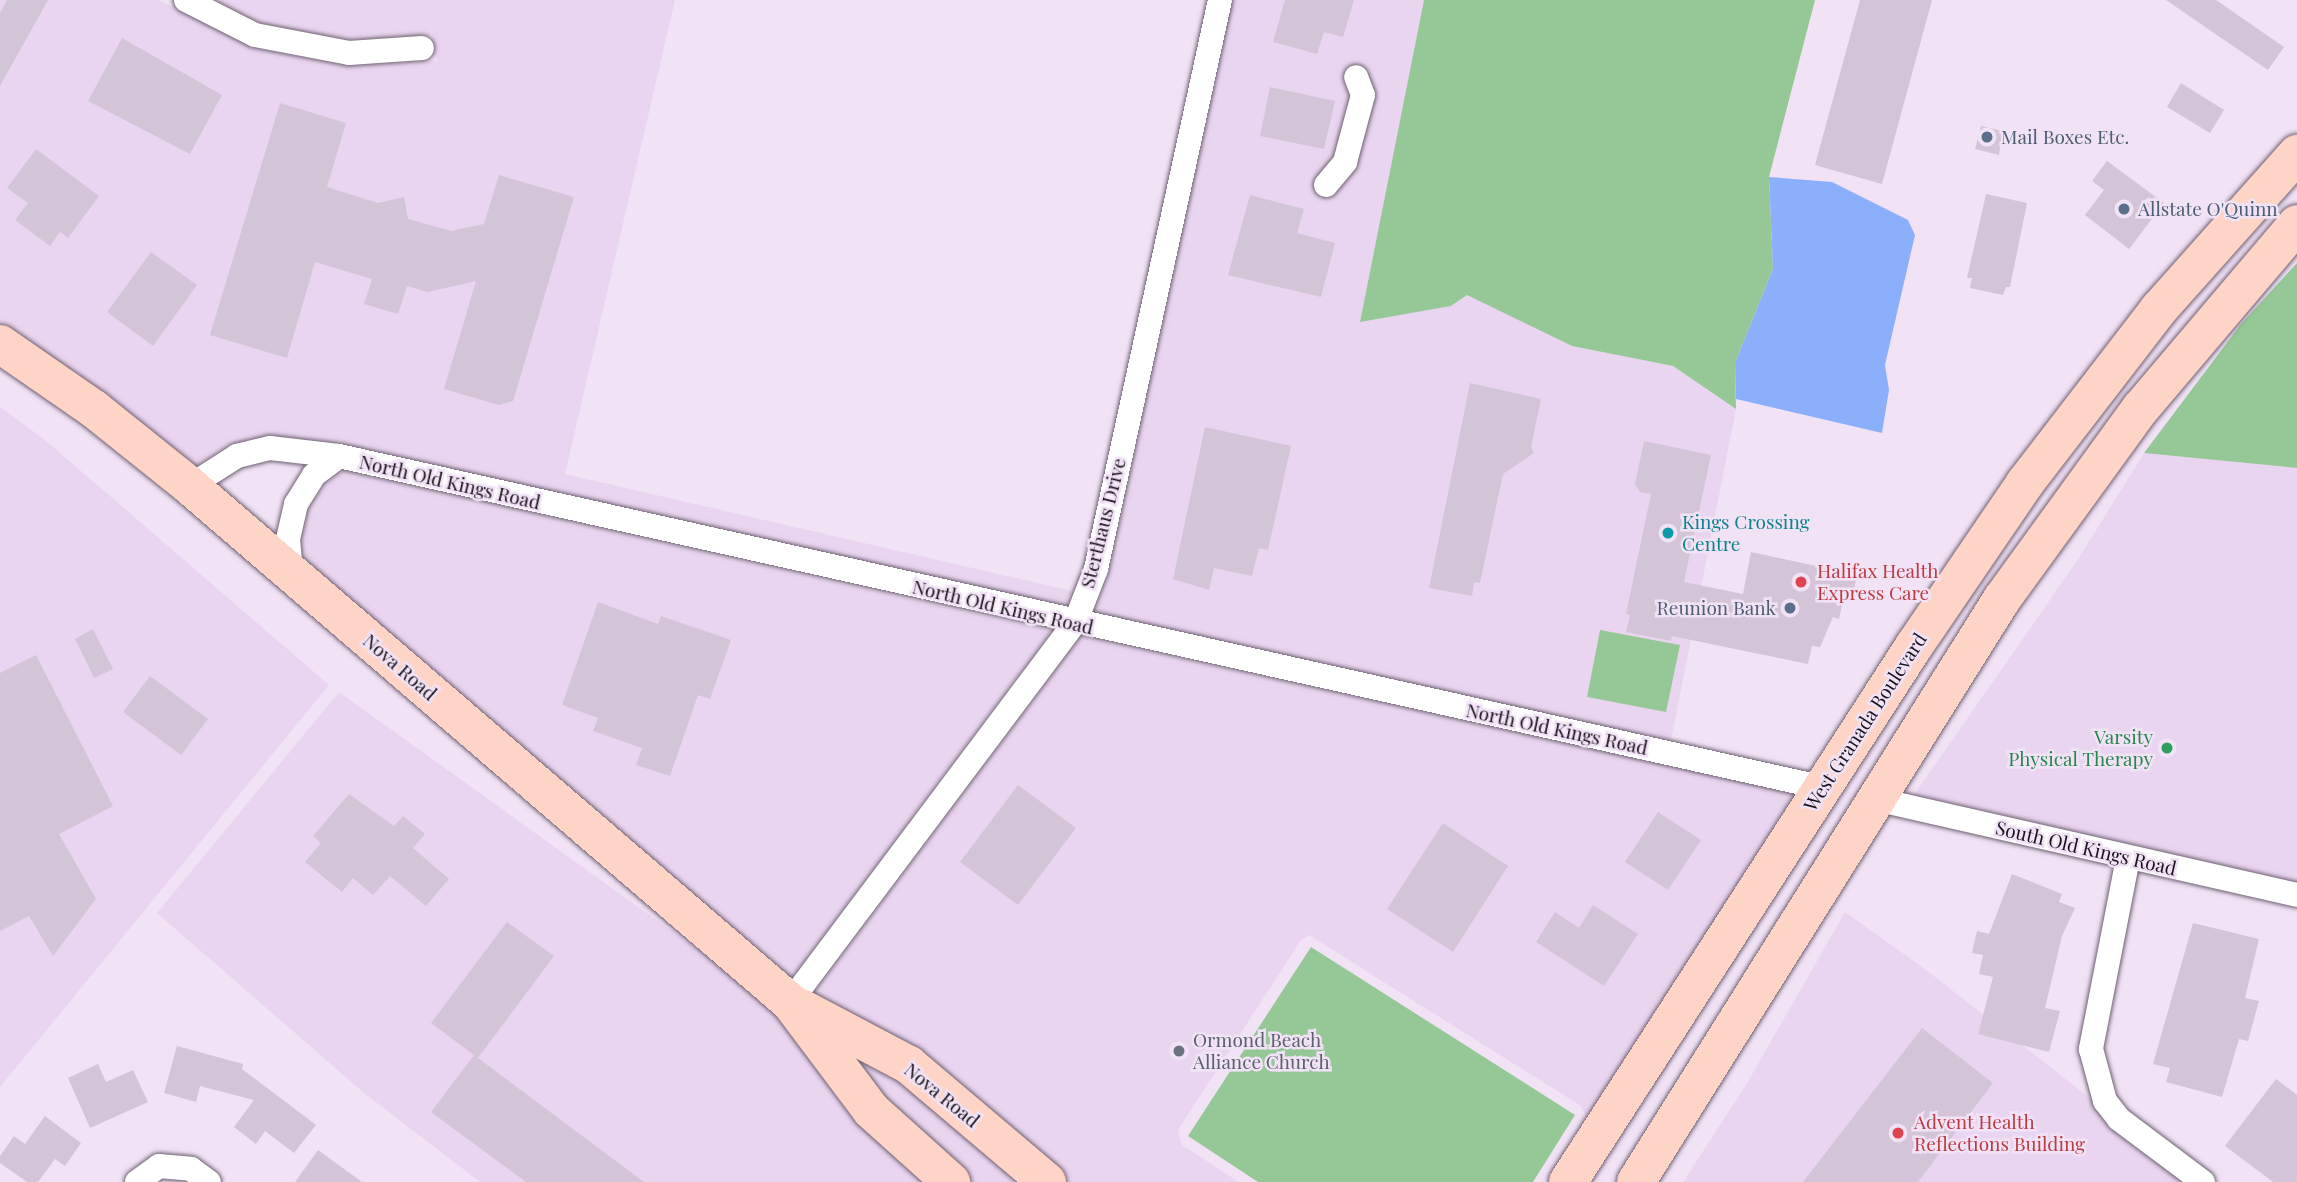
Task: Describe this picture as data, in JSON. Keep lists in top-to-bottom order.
{
  "streets": {
    "main road": ["Nova Road", "West Granada Boulevard"],
    "street": ["North Old Kings Road", "Sterthaus Drive", "South Old Kings Road"]
  },
  "crossings": [
    ["North Old Kings Road", "Sterthaus Drive"],
    ["North Old Kings Road", "Nova Road"],
    ["North Old Kings Road", "West Granada Boulevard"],
    ["Sterthaus Drive", "Nova Road"]
  ],
  "places": [
    "Mail Boxes Etc.",
    "Allstate O'Quinn",
    "Kings Crossing Centre",
    "Halifax Health Express Care",
    "Reunion Bank",
    "Varsity Physical Therapy",
    "Ormond Beach Alliance Church",
    "Advent Health Reflections Building"
  ]
}
